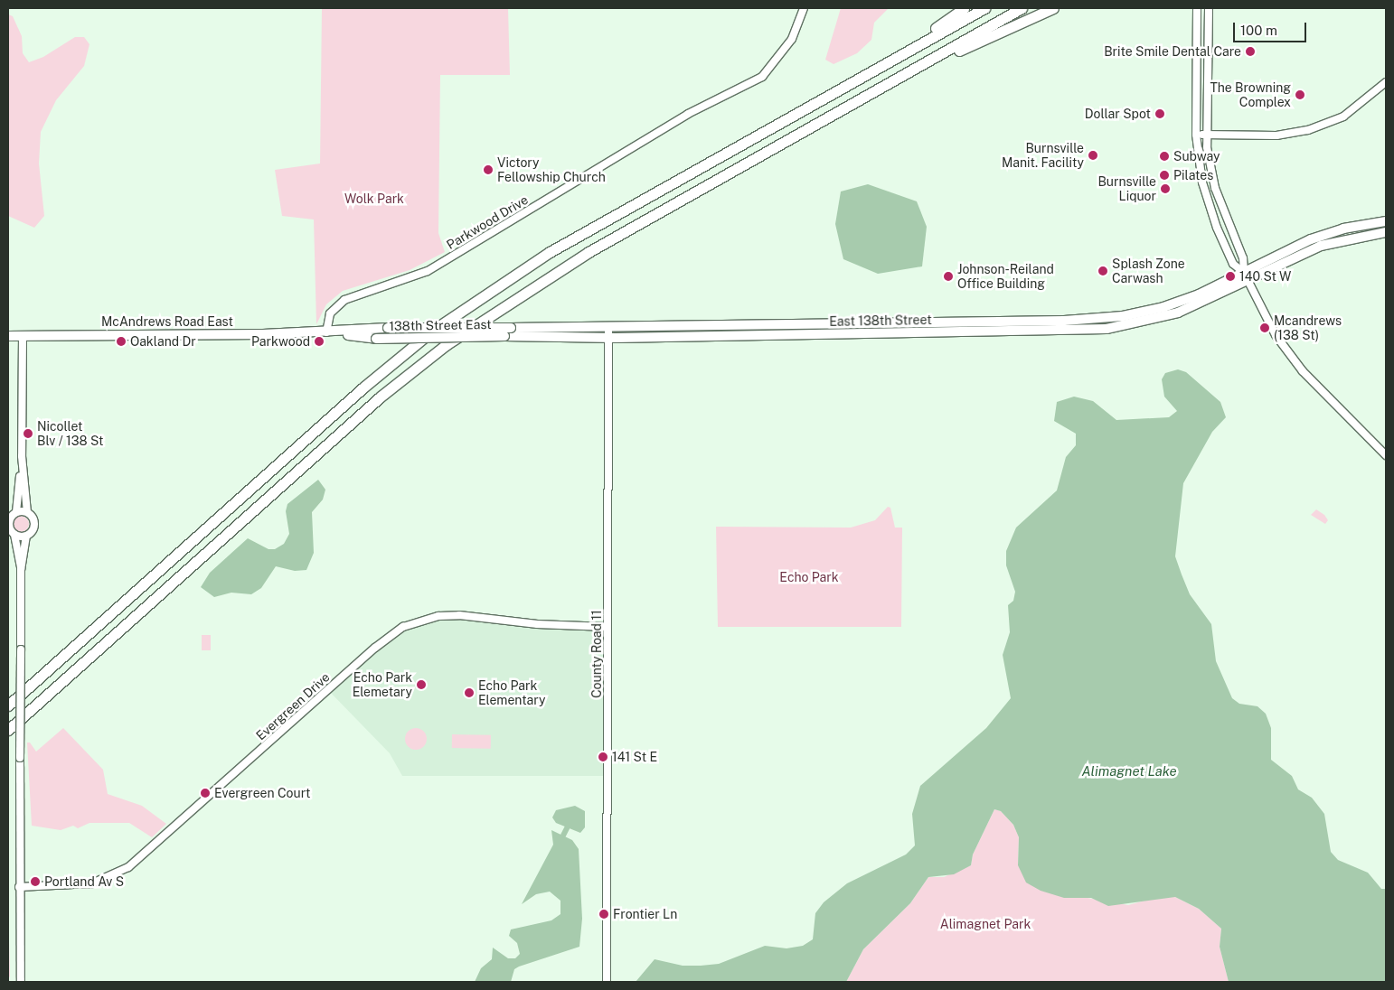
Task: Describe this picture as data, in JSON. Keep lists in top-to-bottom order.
{
  "streets": {
    "main road": ["East 138th Street", "McAndrews Road East", "138th Street East"],
    "street": ["Parkwood Drive", "County Road 11", "Evergreen Drive"]
  },
  "crossings": [
    ["Parkwood Drive", "McAndrews Road East"],
    ["East 138th Street", "138th Street East"],
    ["East 138th Street", "County Road 11"],
    ["McAndrews Road East", "138th Street East"],
    ["County Road 11", "Evergreen Drive"]
  ],
  "water": ["Alimagnet Lake"],
  "parks": ["Wolk Park", "Echo Park", "Alimagnet Park"],
  "places": [
    "Brite Smile Dental Care",
    "The Browning Complex",
    "Dollar Spot",
    "Burnsville Manit. Facility",
    "Subway",
    "Victory Fellowship Church",
    "Pilates",
    "Burnsville Liquor",
    "Splash Zone Carwash",
    "Johnson-Reiland Office Building",
    "140 St W",
    "Mcandrews (138 St)",
    "Oakland Dr",
    "Parkwood",
    "Nicollet Blv / 138 St",
    "Echo Park Elemetary",
    "Echo Park Elementary",
    "141 St E",
    "Evergreen Court",
    "Portland Av S",
    "Frontier Ln"
  ],
  "scale_bar": "100 m"
}
